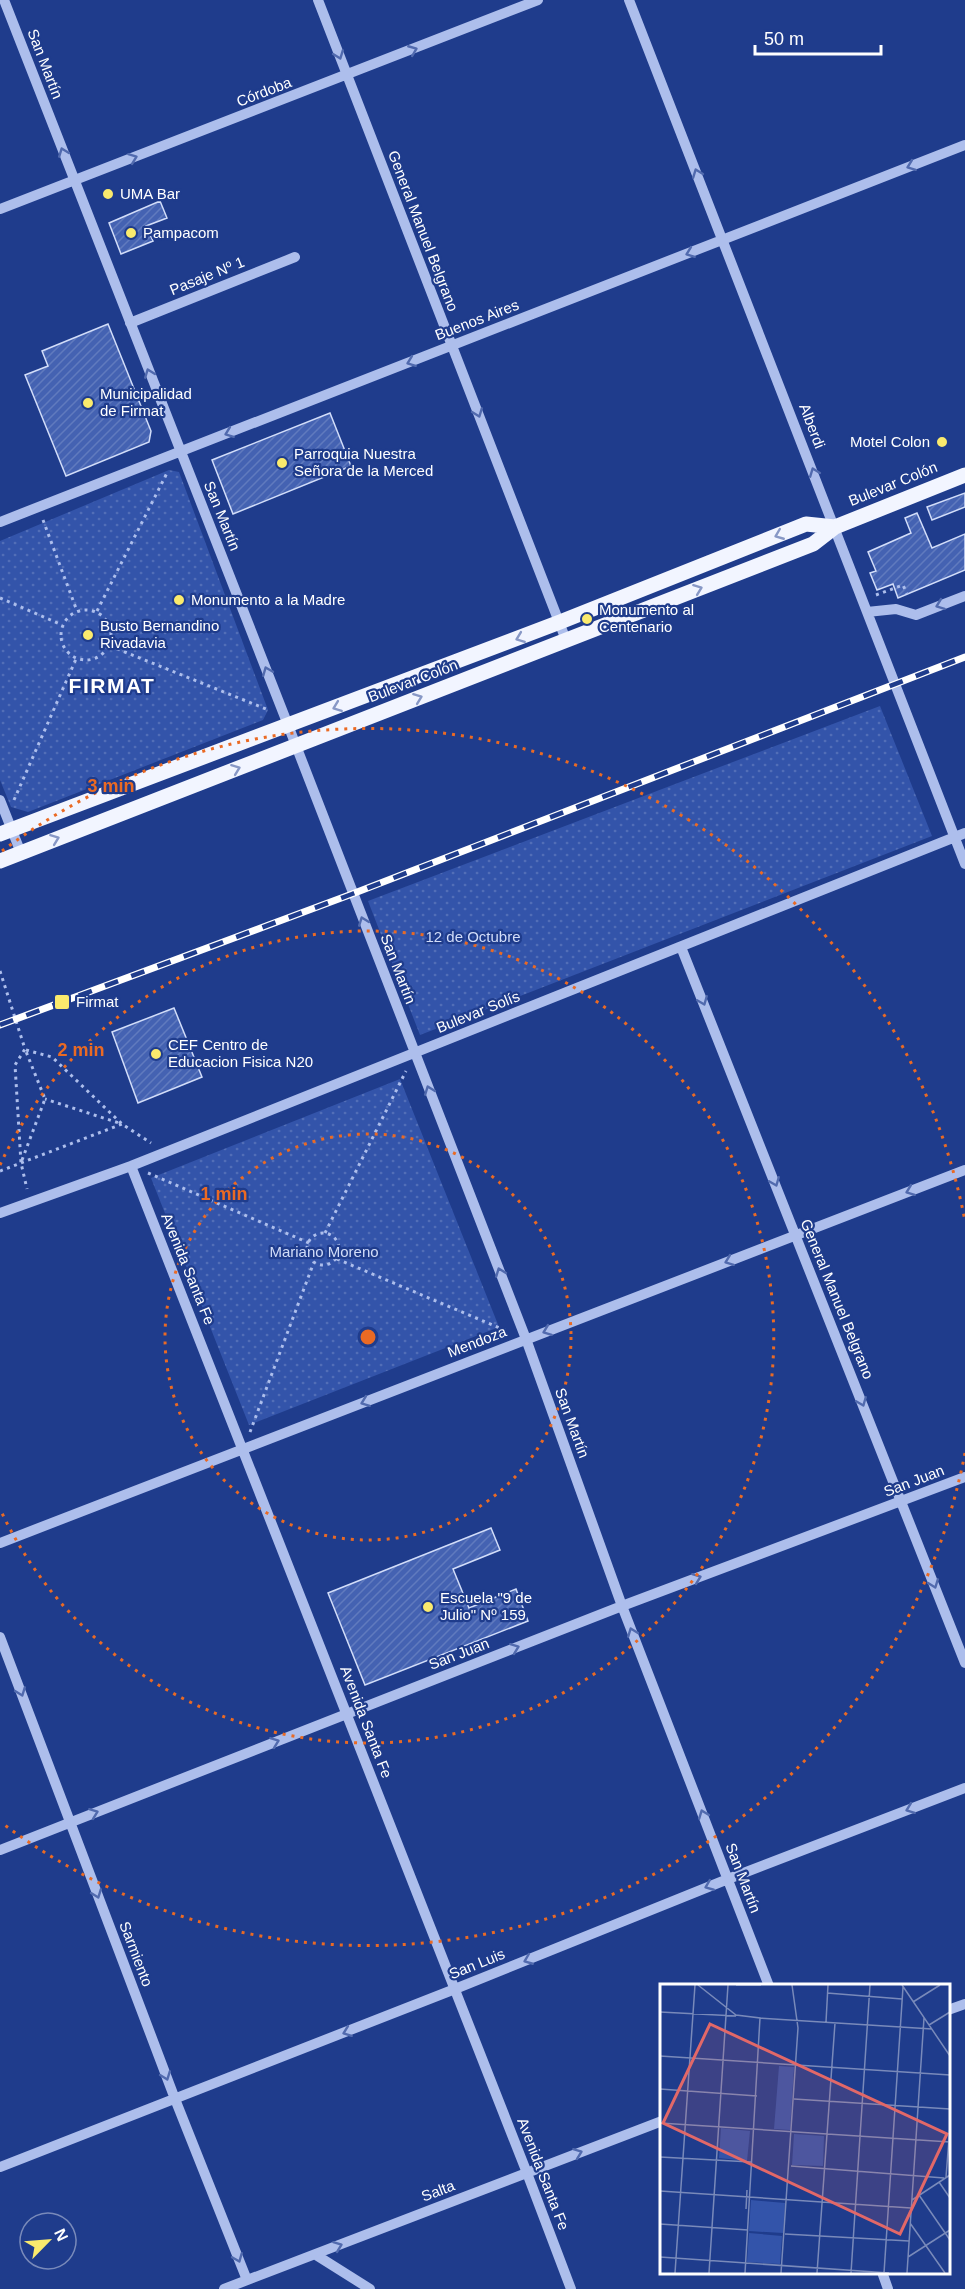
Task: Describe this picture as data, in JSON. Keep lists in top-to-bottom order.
{
  "streets": {
    "main road": ["Bulevar Colón"],
    "street": [
      "San Martín",
      "Córdoba",
      "General Manuel Belgrano",
      "Pasaje Nº 1",
      "Buenos Aires",
      "Alberdi",
      "Bulevar Solís",
      "Avenida Santa Fe",
      "Mendoza",
      "San Juan",
      "Sarmiento",
      "San Luis",
      "Salta"
    ]
  },
  "crossings": [
    ["San Martín", "Córdoba"],
    ["San Martín", "Pasaje Nº 1"],
    ["San Martín", "Buenos Aires"],
    ["San Martín", "Bulevar Colón"],
    ["San Martín", "Bulevar Solís"],
    ["San Martín", "Mendoza"],
    ["San Martín", "San Juan"],
    ["San Martín", "San Luis"],
    ["Córdoba", "General Manuel Belgrano"],
    ["General Manuel Belgrano", "Buenos Aires"],
    ["General Manuel Belgrano", "Bulevar Colón"],
    ["General Manuel Belgrano", "Bulevar Solís"],
    ["General Manuel Belgrano", "Mendoza"],
    ["General Manuel Belgrano", "San Juan"],
    ["Buenos Aires", "Alberdi"],
    ["Alberdi", "Bulevar Colón"],
    ["Alberdi", "Bulevar Solís"],
    ["Bulevar Solís", "Avenida Santa Fe"],
    ["Avenida Santa Fe", "Mendoza"],
    ["Avenida Santa Fe", "San Juan"],
    ["Avenida Santa Fe", "San Luis"],
    ["Avenida Santa Fe", "Salta"],
    ["San Juan", "Sarmiento"],
    ["Sarmiento", "San Luis"],
    ["Sarmiento", "Salta"]
  ],
  "one_way": [
    "San Martín",
    "Córdoba",
    "General Manuel Belgrano",
    "Buenos Aires",
    "Alberdi",
    "Mendoza",
    "San Juan",
    "Sarmiento",
    "San Luis",
    "Salta"
  ],
  "districts": ["FIRMAT"],
  "parks": ["12 de Octubre", "Mariano Moreno"],
  "places": {
    "other": [
      "UMA Bar",
      "Pampacom",
      "Municipalidad de Firmat",
      "Motel Colon",
      "Parroquia Nuestra Señora de la Merced",
      "Monumento a la Madre",
      "Monumento al Centenario",
      "Busto Bernandino Rivadavia",
      "CEF Centro de Educacion Fisica N20",
      "Escuela \"9 de Julio\" Nº 159"
    ],
    "transit": ["Firmat"]
  },
  "scale_bar": "50 m",
  "north": "top right",
  "rings": ["3 min", "2 min", "1 min"]
}
